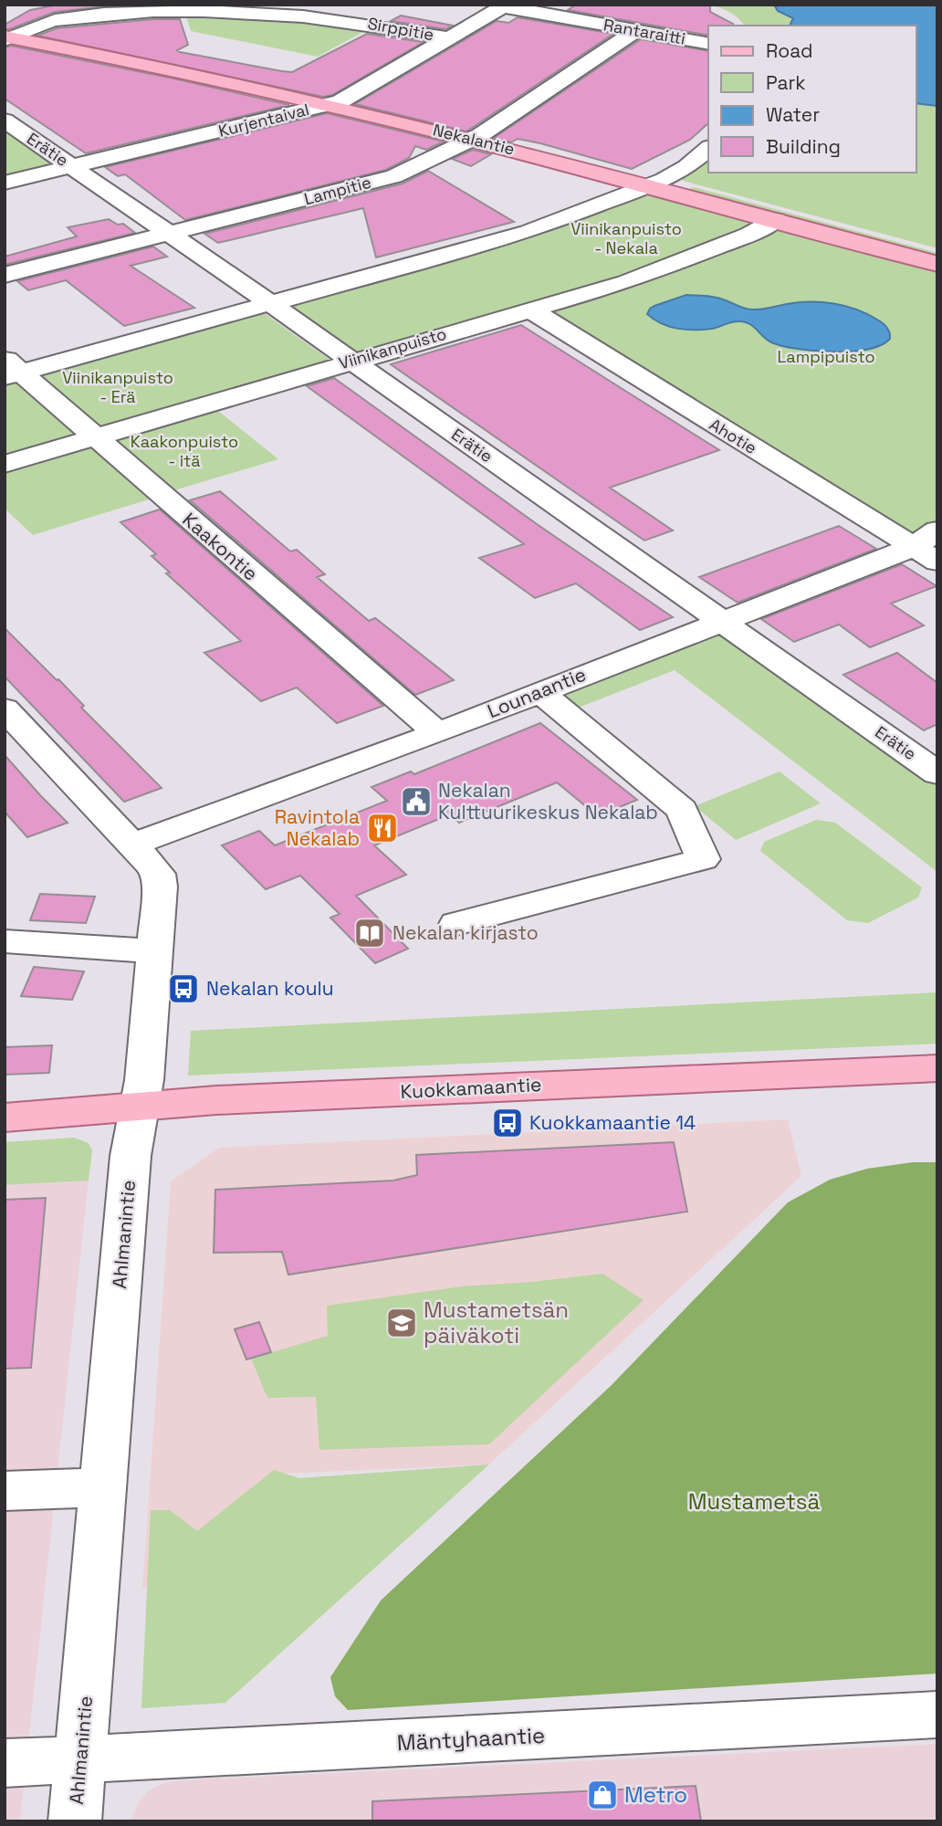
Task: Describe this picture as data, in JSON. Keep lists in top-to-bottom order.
{
  "streets": {
    "main road": ["Nekalantie", "Kuokkamaantie"],
    "street": [
      "Sirppitie",
      "Rantaraitti",
      "Kurjentaival",
      "Erätie",
      "Lampitie",
      "Viinikanpuisto",
      "Ahotie",
      "Kaakontie",
      "Lounaantie",
      "Ahlmanintie",
      "Mäntyhaantie"
    ]
  },
  "crossings": [
    ["Sirppitie", "Kurjentaival"],
    ["Sirppitie", "Nekalantie"],
    ["Rantaraitti", "Kurjentaival"],
    ["Rantaraitti", "Lampitie"],
    ["Kurjentaival", "Nekalantie"],
    ["Kurjentaival", "Erätie"],
    ["Nekalantie", "Lampitie"],
    ["Nekalantie", "Viinikanpuisto"],
    ["Erätie", "Lampitie"],
    ["Erätie", "Viinikanpuisto"],
    ["Erätie", "Lounaantie"],
    ["Viinikanpuisto", "Ahotie"],
    ["Viinikanpuisto", "Kaakontie"],
    ["Ahotie", "Lounaantie"],
    ["Kaakontie", "Lounaantie"],
    ["Lounaantie", "Ahlmanintie"],
    ["Kuokkamaantie", "Ahlmanintie"],
    ["Ahlmanintie", "Mäntyhaantie"]
  ],
  "parks": [
    "Viinikanpuisto - Nekala",
    "Lampipuisto",
    "Viinikanpuisto - Erä",
    "Kaakonpuisto - itä",
    "Mustametsä"
  ],
  "places": {
    "public building": ["Nekalan Kulttuurikeskus Nekalab"],
    "restaurant": ["Ravintola Nekalab"],
    "library": ["Nekalan kirjasto"],
    "bus stop": ["Nekalan koulu", "Kuokkamaantie 14"],
    "school or university": ["Mustametsän päiväkoti"],
    "shop": ["Metro"]
  },
  "legend": [
    "Road",
    "Park",
    "Water",
    "Building"
  ]
}
